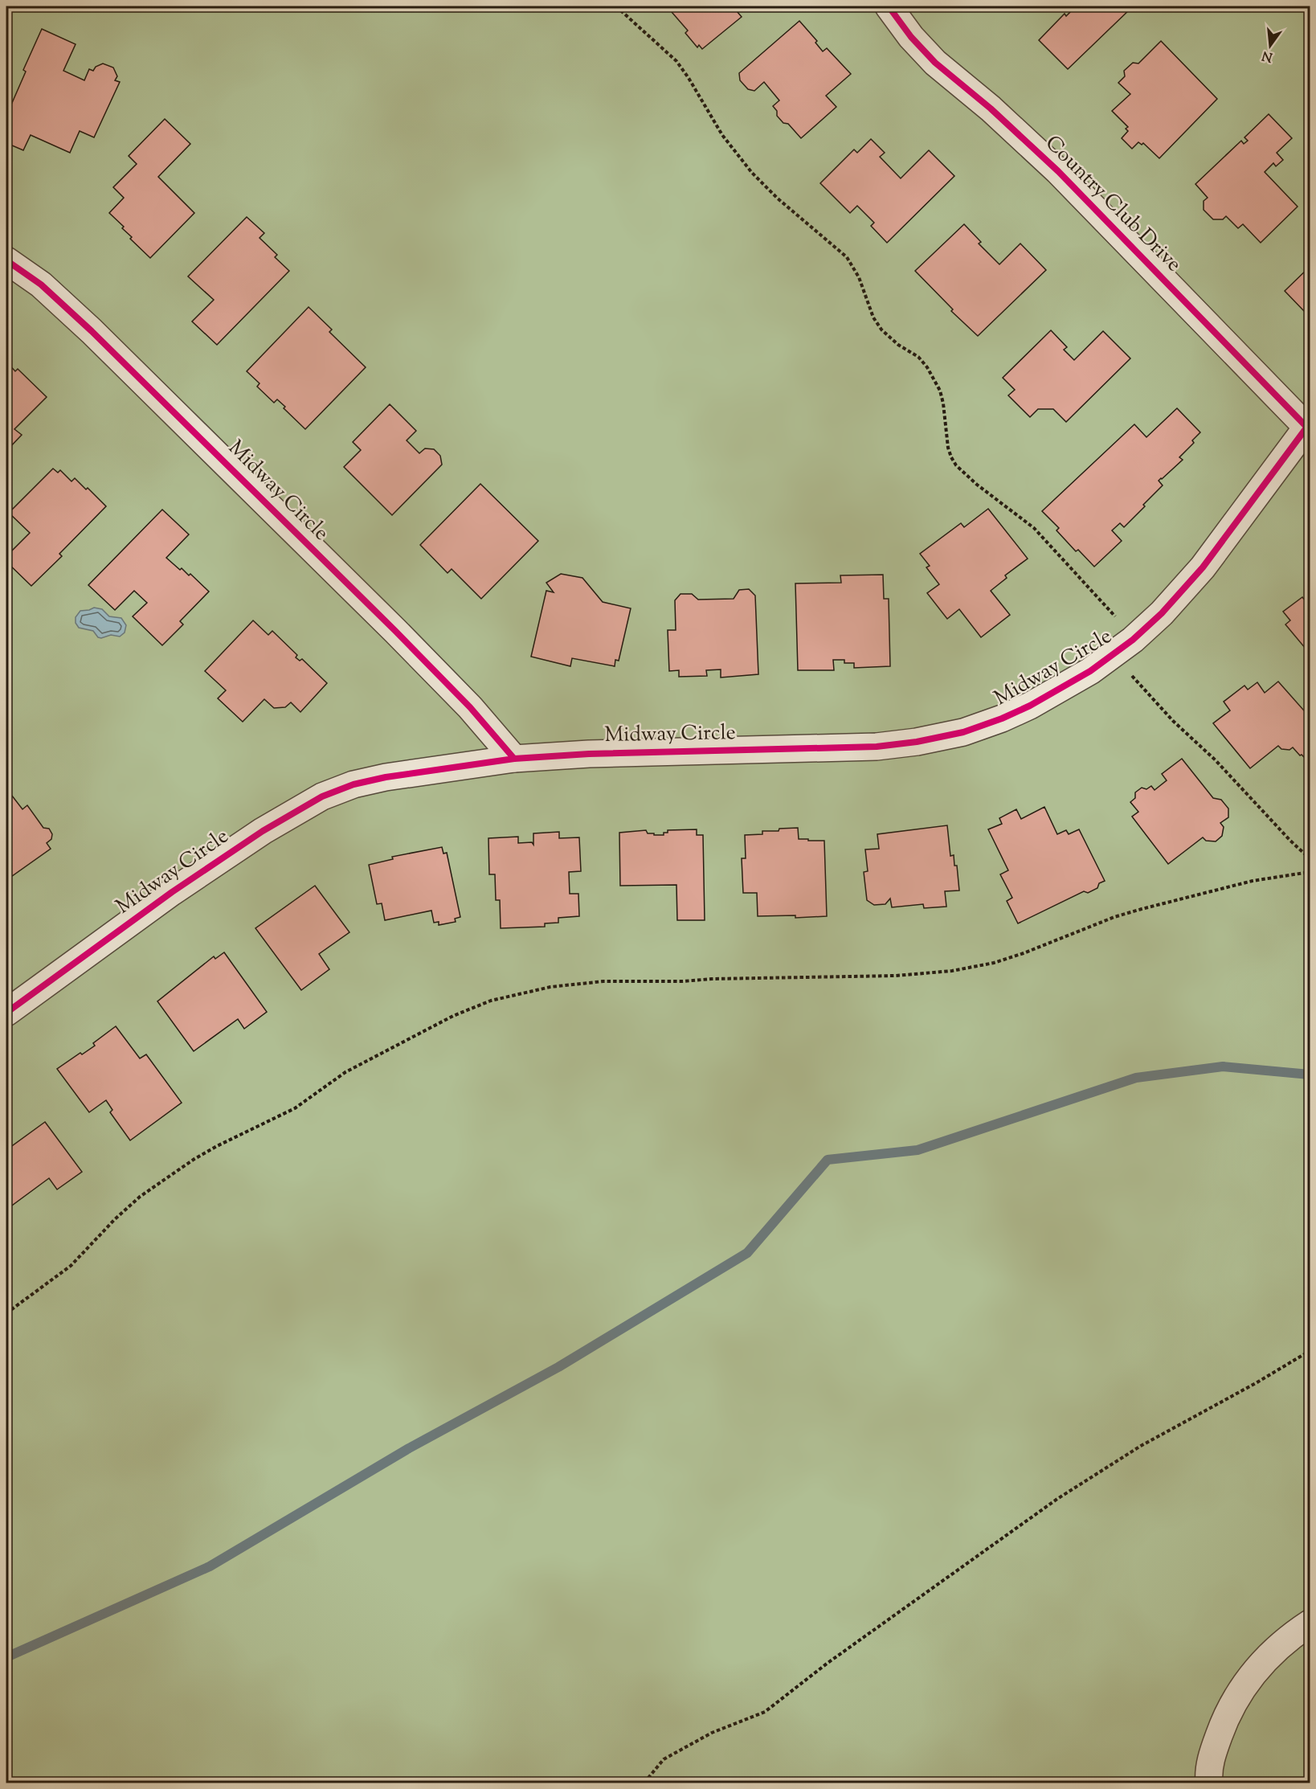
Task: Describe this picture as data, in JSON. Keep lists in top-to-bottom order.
{
  "streets": {
    "street": ["Country Club Drive", "Midway Circle"]
  },
  "crossings": [
    ["Country Club Drive", "Midway Circle"]
  ],
  "north": "bottom"
}
